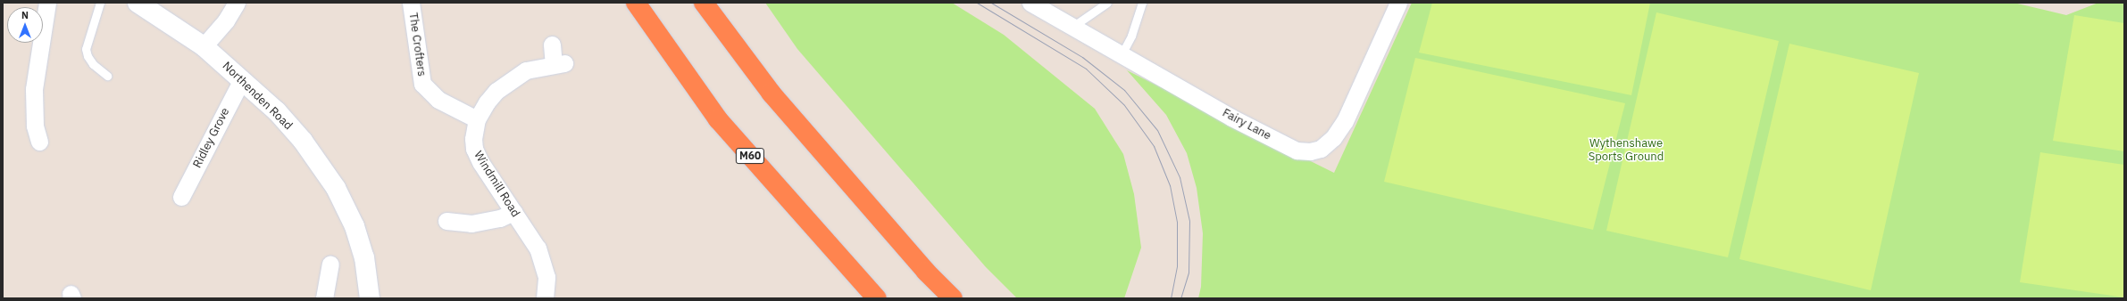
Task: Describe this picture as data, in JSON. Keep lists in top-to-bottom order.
{
  "streets": {
    "highway": ["M60"],
    "main road": ["Northenden Road"],
    "street": [
      "The Crofters",
      "Fairy Lane",
      "Ridley Grove",
      "Windmill Road"
    ]
  },
  "crossings": [
    ["The Crofters", "Windmill Road"],
    ["Northenden Road", "Ridley Grove"]
  ],
  "parks": ["Wythenshawe Sports Ground"],
  "north": "top"
}
